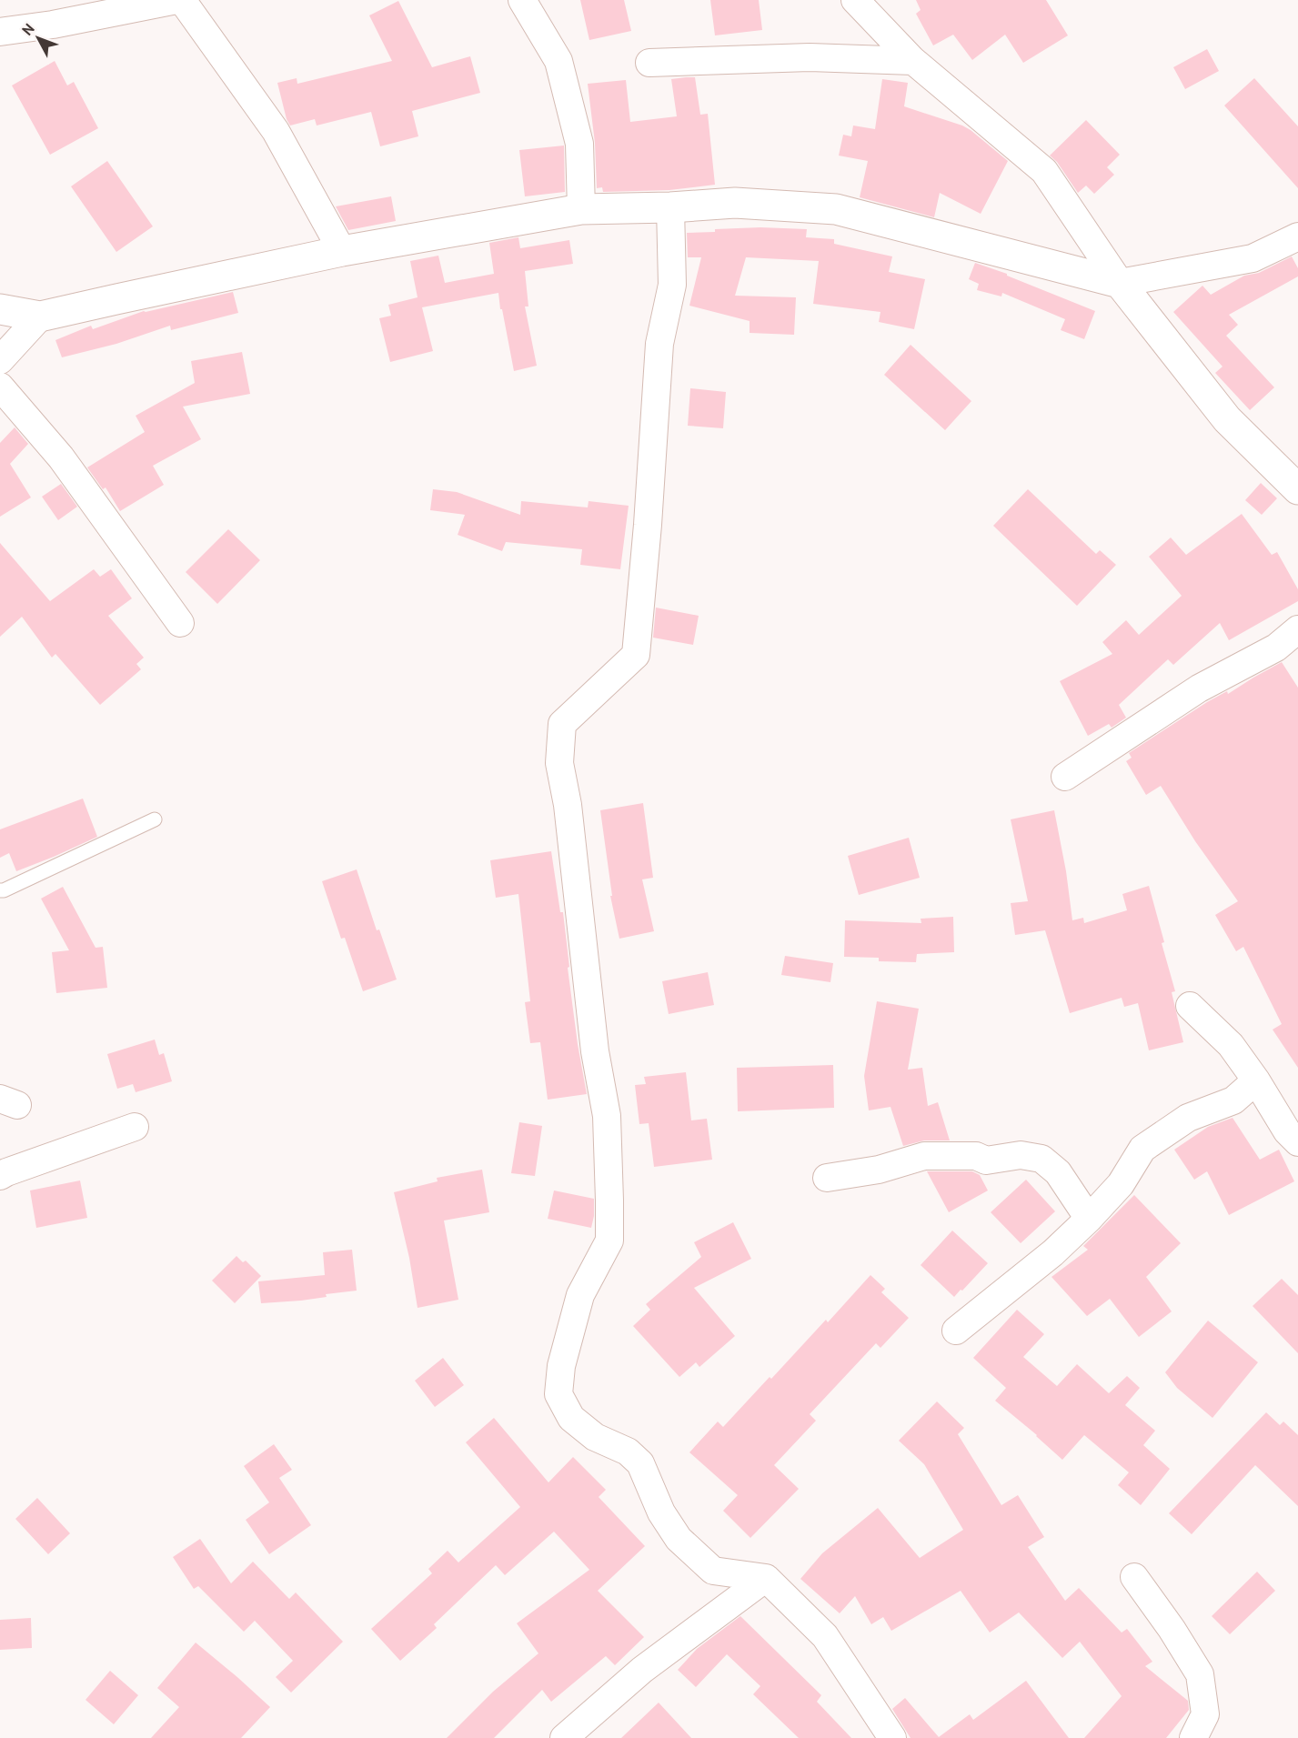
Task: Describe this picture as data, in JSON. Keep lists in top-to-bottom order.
{
  "north": "top left"
}
